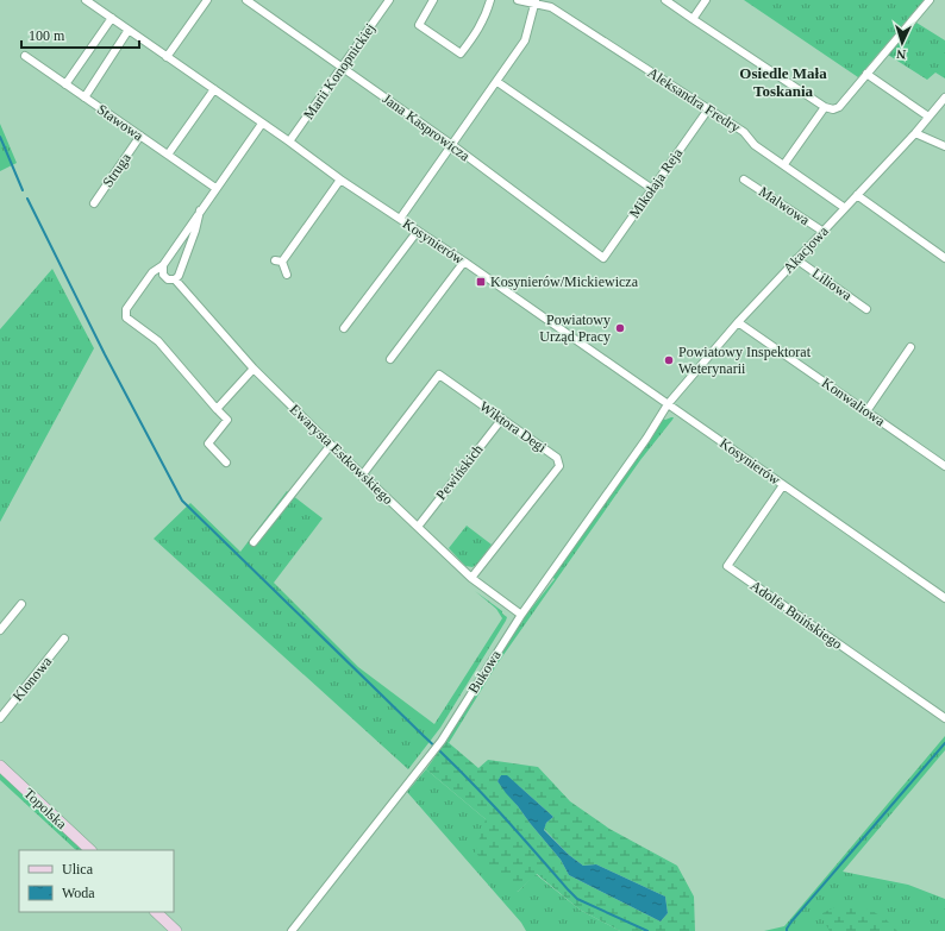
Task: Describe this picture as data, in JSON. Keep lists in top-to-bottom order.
{
  "streets": {
    "street": [
      "Marii Konopnickiej",
      "Aleksandra Fredry",
      "Stawowa",
      "Jana Kasprowicza",
      "Struga",
      "Mikołaja Reja",
      "Malwowa",
      "Kosynierów",
      "Akacjowa",
      "Liliowa",
      "Konwaliowa",
      "Wiktora Degi",
      "Ewarysta Estkowskiego",
      "Pewińskich",
      "Adolfa Bnińskiego",
      "Bukowa",
      "Klonowa",
      "Topolska"
    ]
  },
  "crossings": [
    ["Marii Konopnickiej", "Jana Kasprowicza"],
    ["Marii Konopnickiej", "Kosynierów"],
    ["Aleksandra Fredry", "Mikołaja Reja"],
    ["Aleksandra Fredry", "Akacjowa"],
    ["Stawowa", "Struga"],
    ["Jana Kasprowicza", "Mikołaja Reja"],
    ["Malwowa", "Akacjowa"],
    ["Kosynierów", "Akacjowa"],
    ["Kosynierów", "Adolfa Bnińskiego"],
    ["Kosynierów", "Bukowa"],
    ["Akacjowa", "Liliowa"],
    ["Akacjowa", "Konwaliowa"],
    ["Akacjowa", "Bukowa"],
    ["Wiktora Degi", "Ewarysta Estkowskiego"],
    ["Wiktora Degi", "Pewińskich"],
    ["Ewarysta Estkowskiego", "Pewińskich"],
    ["Ewarysta Estkowskiego", "Bukowa"]
  ],
  "districts": ["Osiedle Mała Toskania"],
  "places": {
    "transit": ["Kosynierów/Mickiewicza"],
    "other": ["Powiatowy Urząd Pracy", "Powiatowy Inspektorat Weterynarii"]
  },
  "legend": ["Ulica", "Woda"],
  "scale_bar": "100 m",
  "north": "bottom"
}
